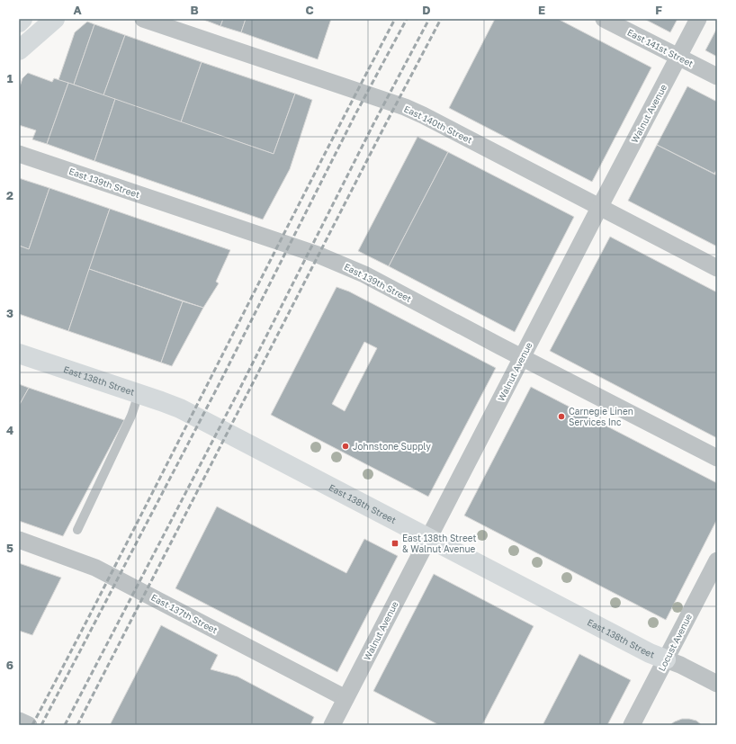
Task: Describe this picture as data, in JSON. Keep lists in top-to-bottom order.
{
  "streets": {
    "main road": ["East 138th Street"],
    "street": [
      "East 141st Street",
      "Walnut Avenue",
      "East 140th Street",
      "East 139th Street",
      "East 137th Street",
      "Locust Avenue"
    ]
  },
  "crossings": [
    ["East 141st Street", "Walnut Avenue"],
    ["Walnut Avenue", "East 140th Street"],
    ["Walnut Avenue", "East 139th Street"],
    ["Walnut Avenue", "East 138th Street"],
    ["Walnut Avenue", "East 137th Street"],
    ["East 138th Street", "Locust Avenue"]
  ],
  "places": {
    "other": ["Carnegie Linen Services Inc", "Johnstone Supply"],
    "transit": ["East 138th Street & Walnut Avenue"]
  },
  "grid": {
    "columns": [
      "A",
      "B",
      "C",
      "D",
      "E",
      "F"
    ],
    "rows": [
      "1",
      "2",
      "3",
      "4",
      "5",
      "6"
    ]
  }
}
